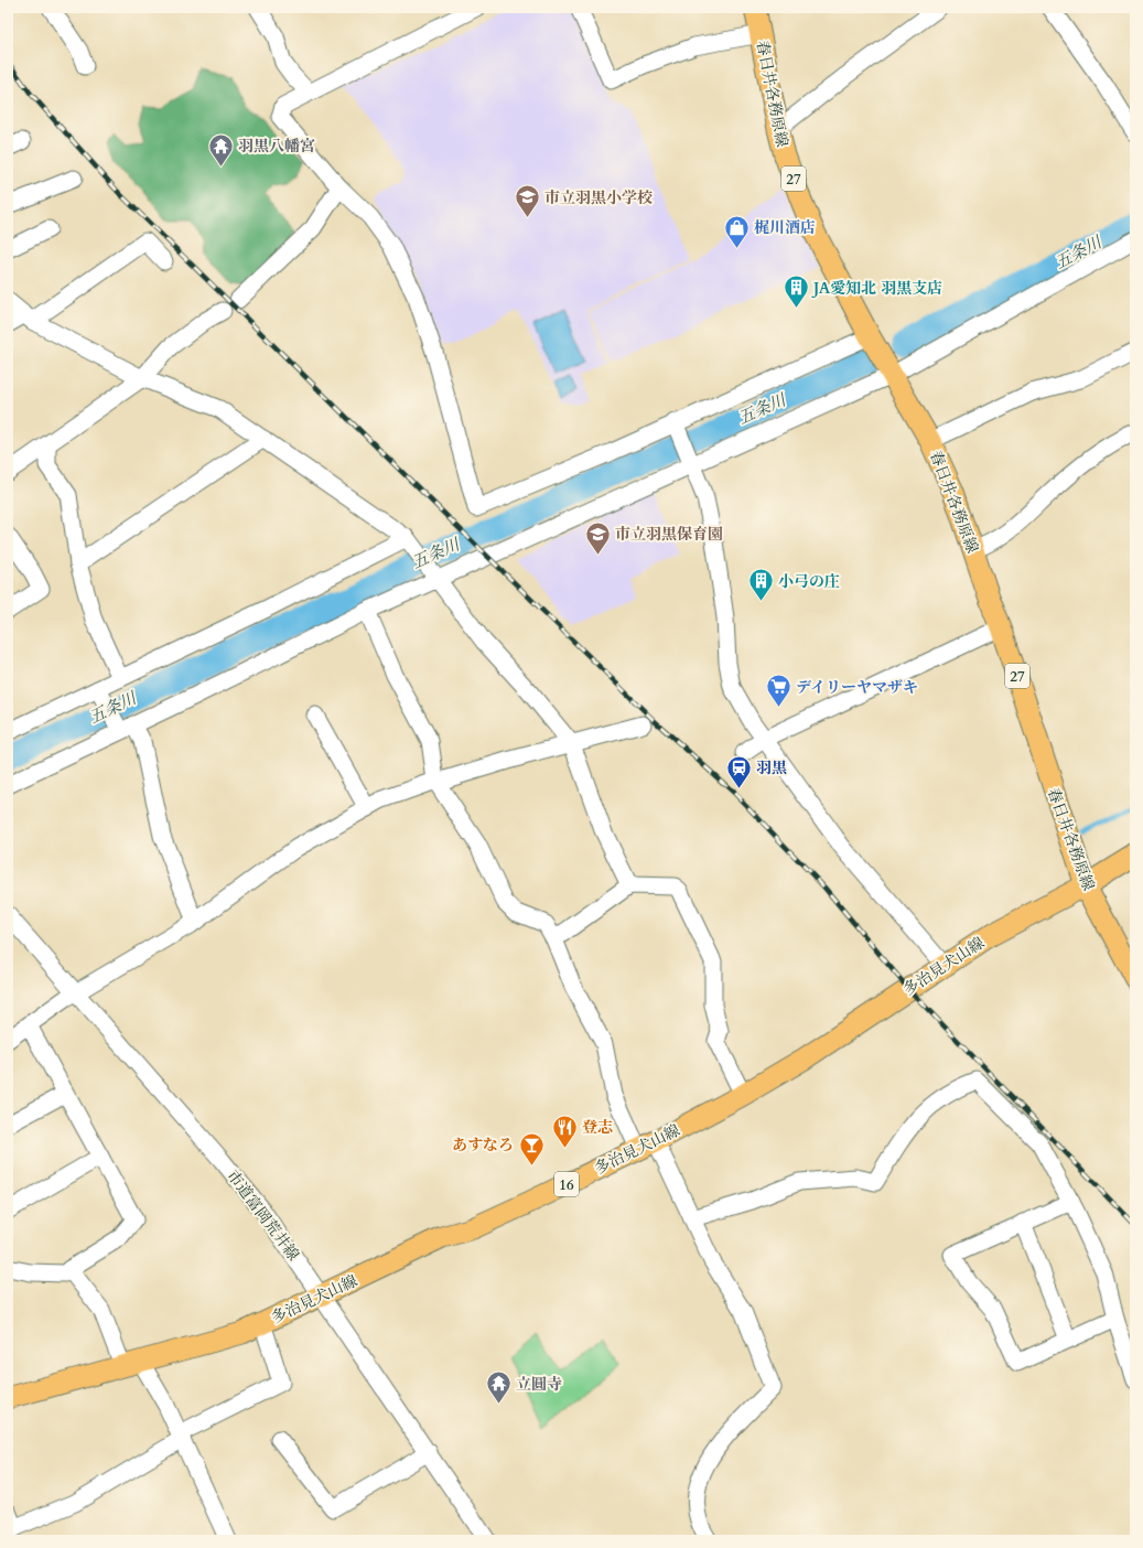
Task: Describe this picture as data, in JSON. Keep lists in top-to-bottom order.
{
  "streets": {
    "main road": [
      "春日井各務原線",
      "27",
      "多治見犬山線",
      "16"
    ],
    "street": ["市道富岡荒井線"]
  },
  "crossings": [
    ["春日井各務原線", "多治見犬山線"],
    ["多治見犬山線", "市道富岡荒井線"]
  ],
  "water": ["五条川"],
  "places": {
    "temple": ["羽黒八幡宮", "立圓寺"],
    "school or university": ["市立羽黒小学校", "市立羽黒保育園"],
    "shop": ["梶川酒店"],
    "building": ["JA愛知北 羽黒支店", "小弓の庄"],
    "supermarket": ["デイリーヤマザキ"],
    "station": ["羽黒"],
    "restaurant": ["登志"],
    "bar": ["あすなろ"]
  }
}
